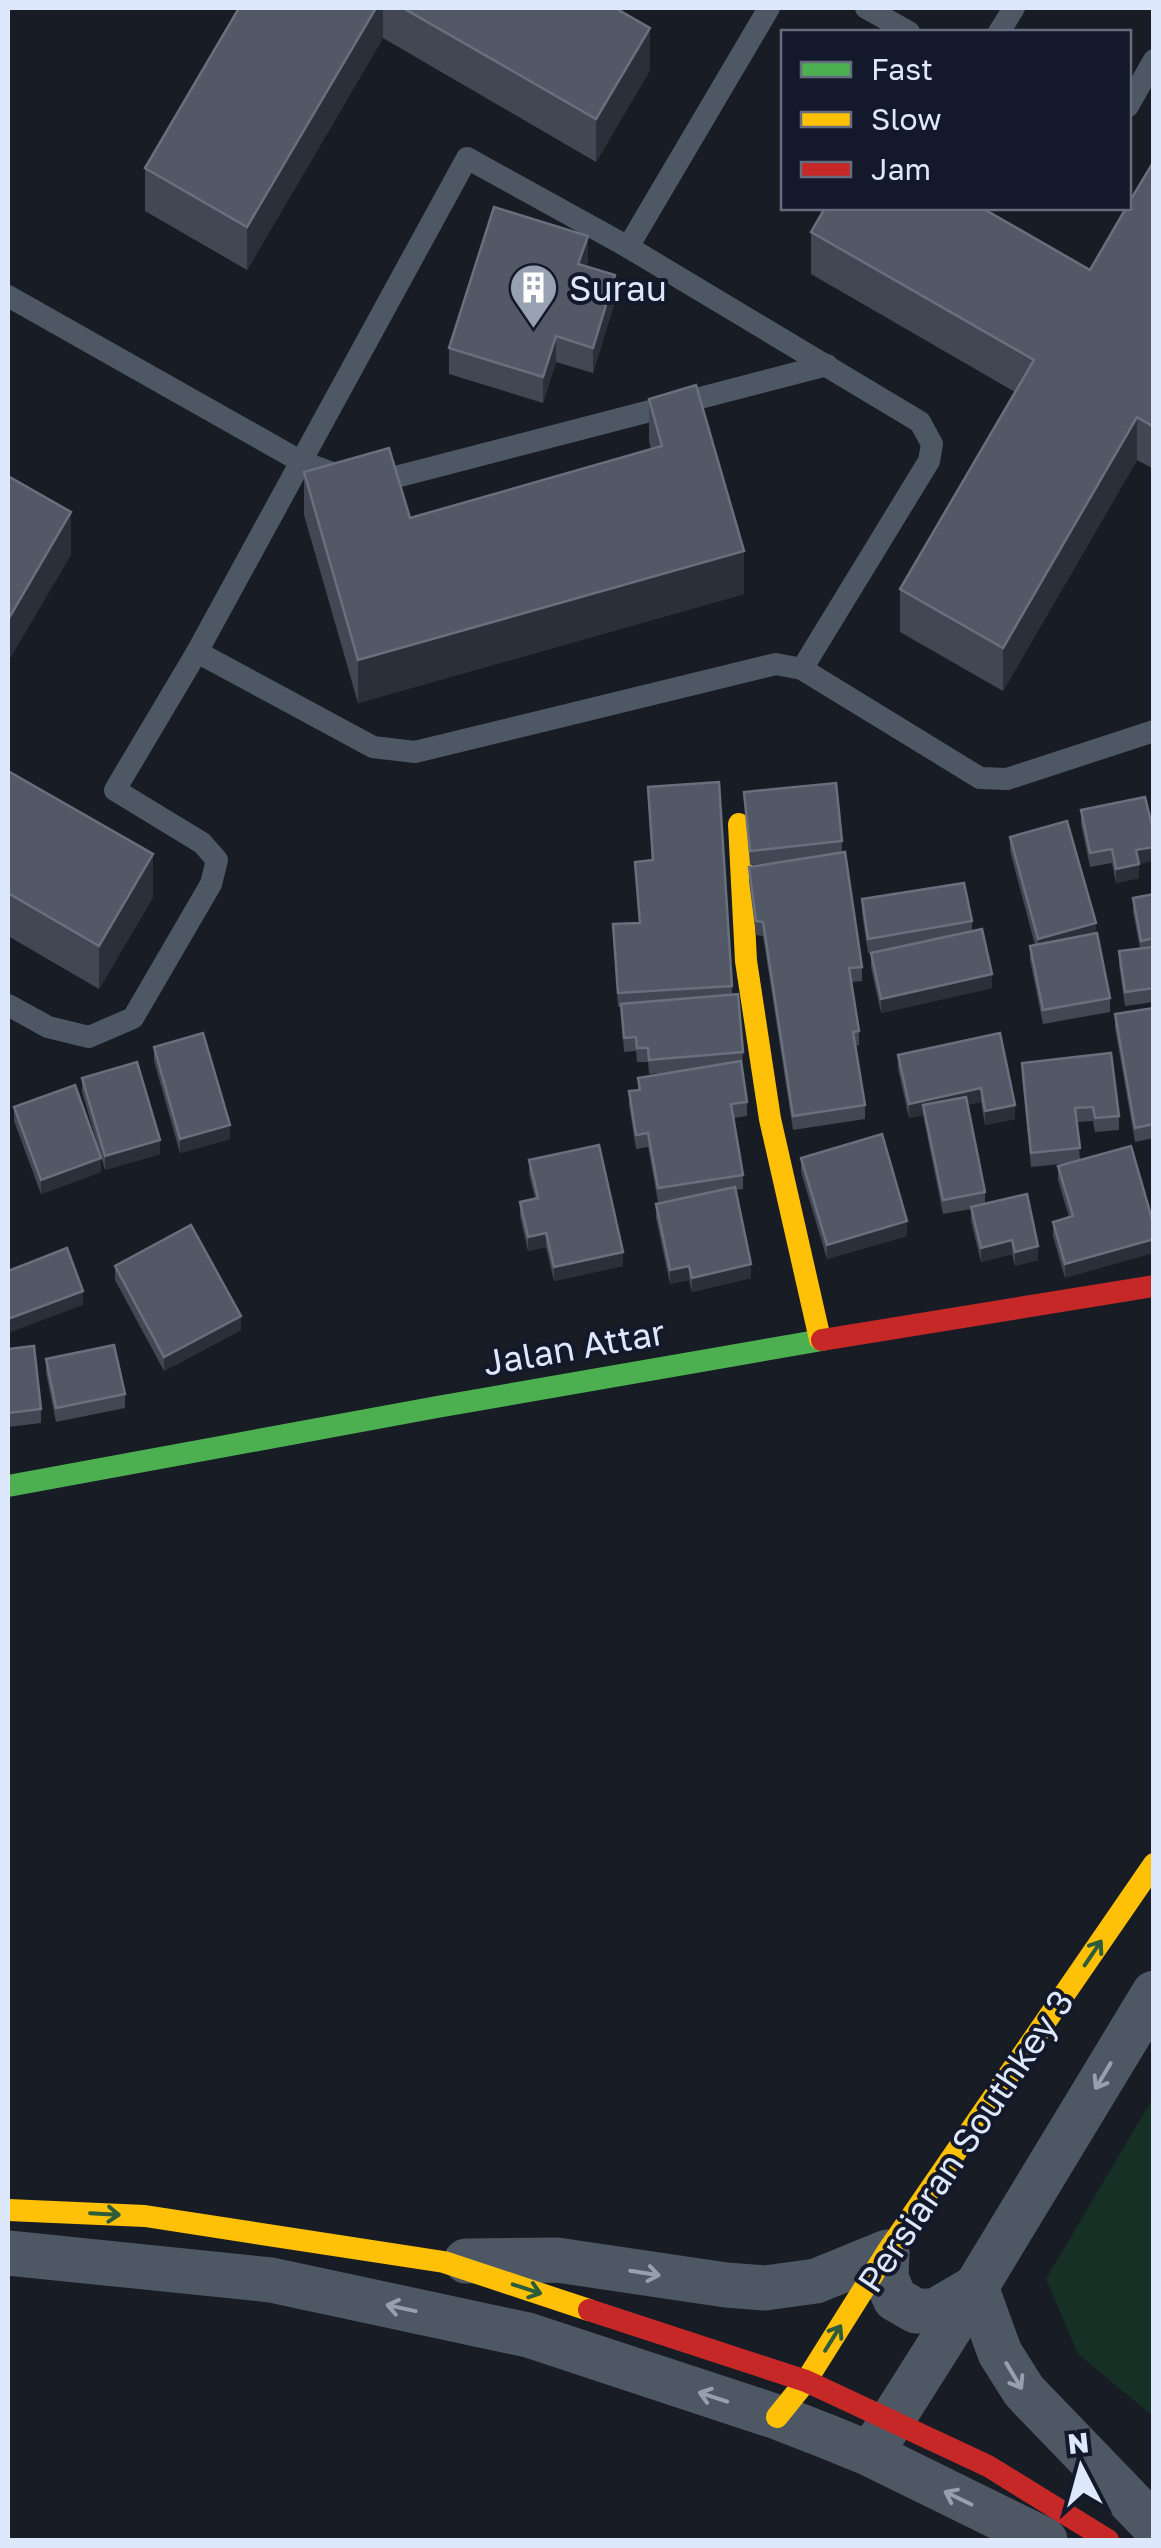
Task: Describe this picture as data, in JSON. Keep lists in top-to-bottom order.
{
  "streets": {
    "street": ["Jalan Attar", "Persiaran Southkey 3"]
  },
  "places": {
    "building": ["Surau"]
  },
  "legend": ["Fast", "Slow", "Jam"],
  "north": "top"
}
